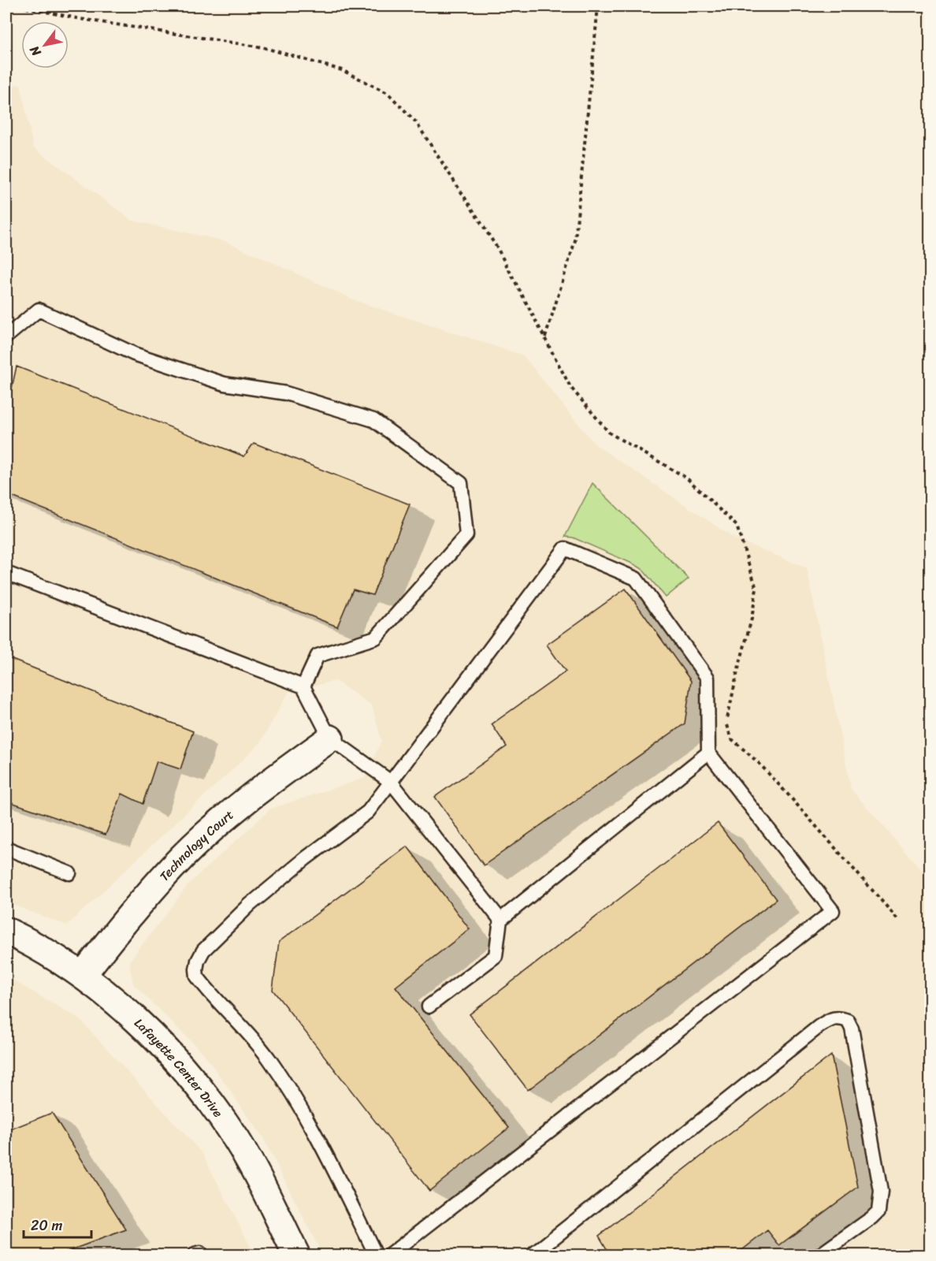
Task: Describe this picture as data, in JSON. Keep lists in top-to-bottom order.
{
  "streets": {
    "street": ["Technology Court", "Lafayette Center Drive"]
  },
  "crossings": [
    ["Technology Court", "Lafayette Center Drive"]
  ],
  "scale_bar": "20 m",
  "north": "bottom left"
}
